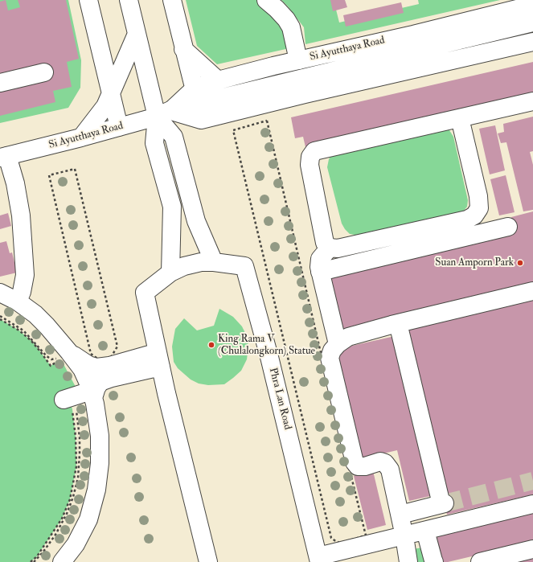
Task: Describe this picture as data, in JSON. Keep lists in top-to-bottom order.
{
  "streets": {
    "main road": ["Si Ayutthaya Road", "Phra Lan Road"]
  },
  "places": ["Suan Amporn Park", "King Rama V (Chulalongkorn) Statue"]
}
